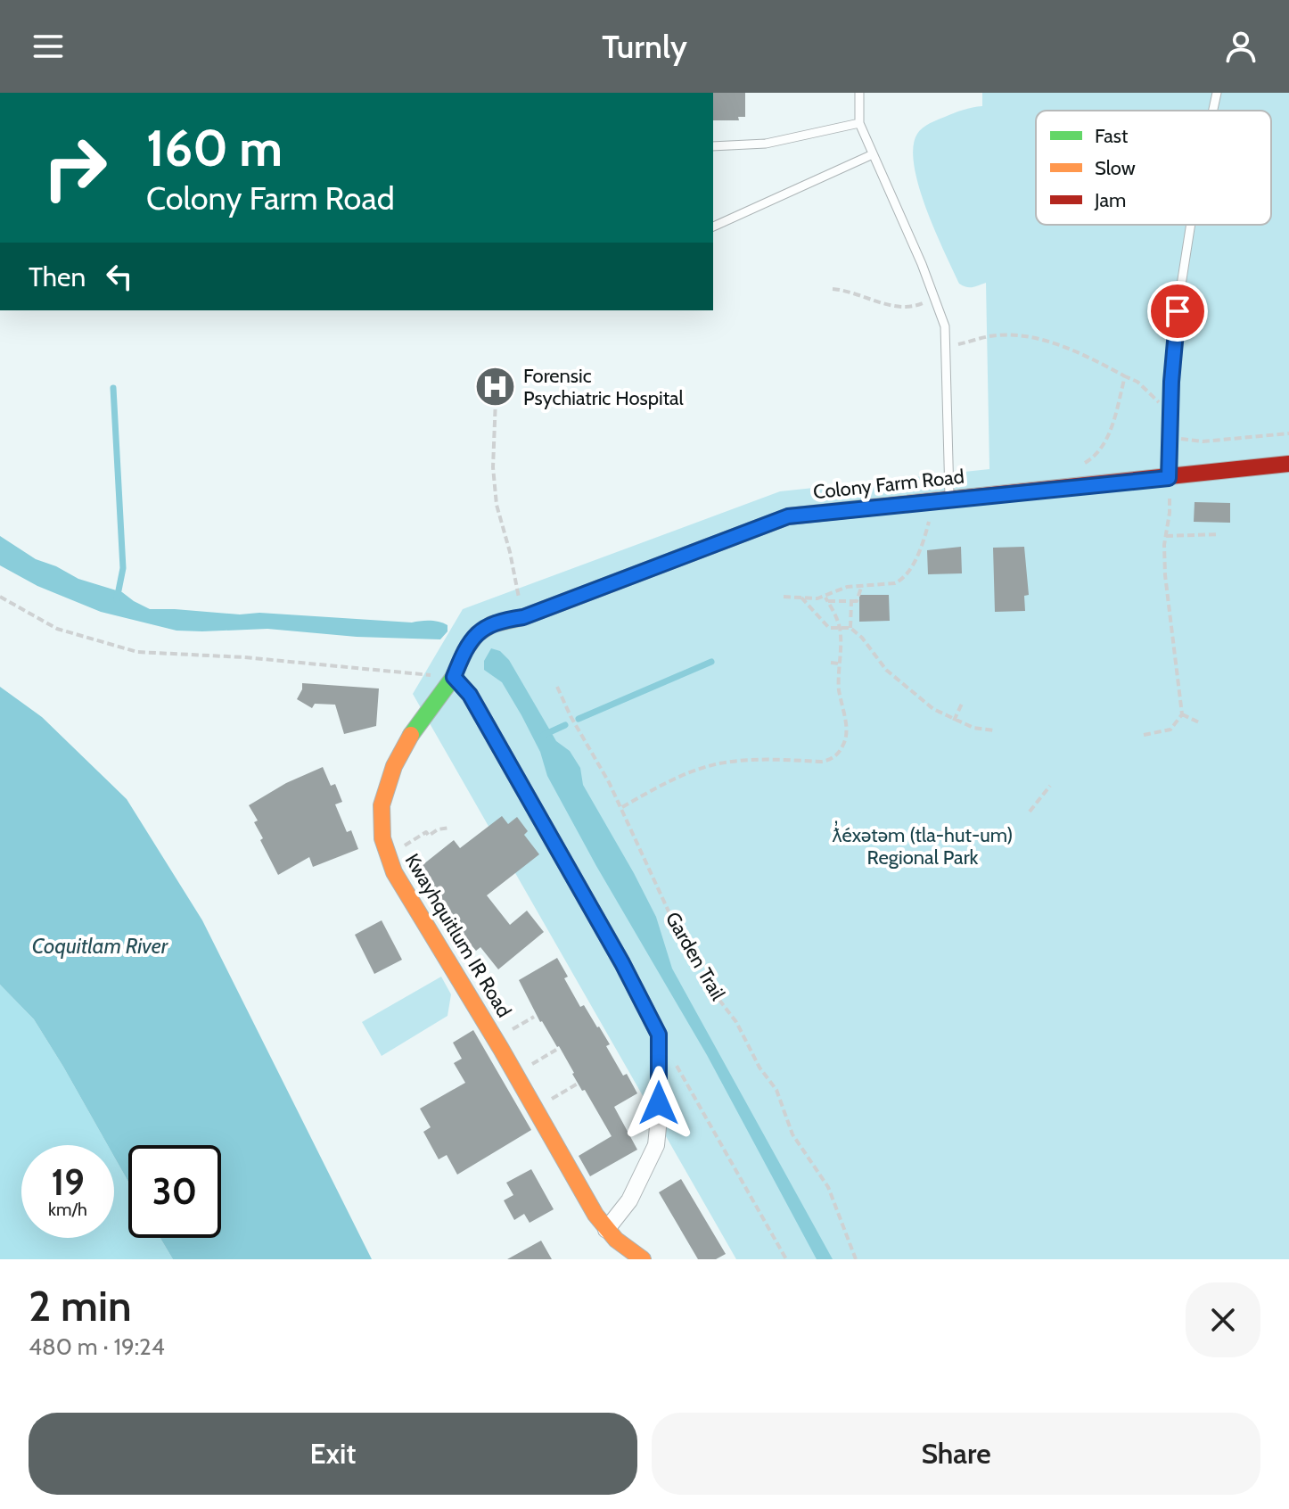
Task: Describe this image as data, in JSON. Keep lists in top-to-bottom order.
{
  "streets": {
    "street": ["Colony Farm Road", "Kwayhquitlum IR Road"],
    "path": ["Garden Trail"]
  },
  "crossings": [
    ["Colony Farm Road", "Kwayhquitlum IR Road"]
  ],
  "water": ["Coquitlam River"],
  "parks": ["ƛ̓éxətəm (tla-hut-um) Regional Park"],
  "places": {
    "hospital": ["Forensic Psychiatric Hospital"]
  },
  "legend": ["Fast", "Slow", "Jam"],
  "page": {
    "header": "Turnly",
    "turn": ["160 m", "Colony Farm Road"],
    "then": "Then",
    "speed": "19 km/h",
    "limit": "30",
    "heading": ["2 min", "480 m · 19:24"],
    "buttons": ["Exit", "Share"]
  }
}
